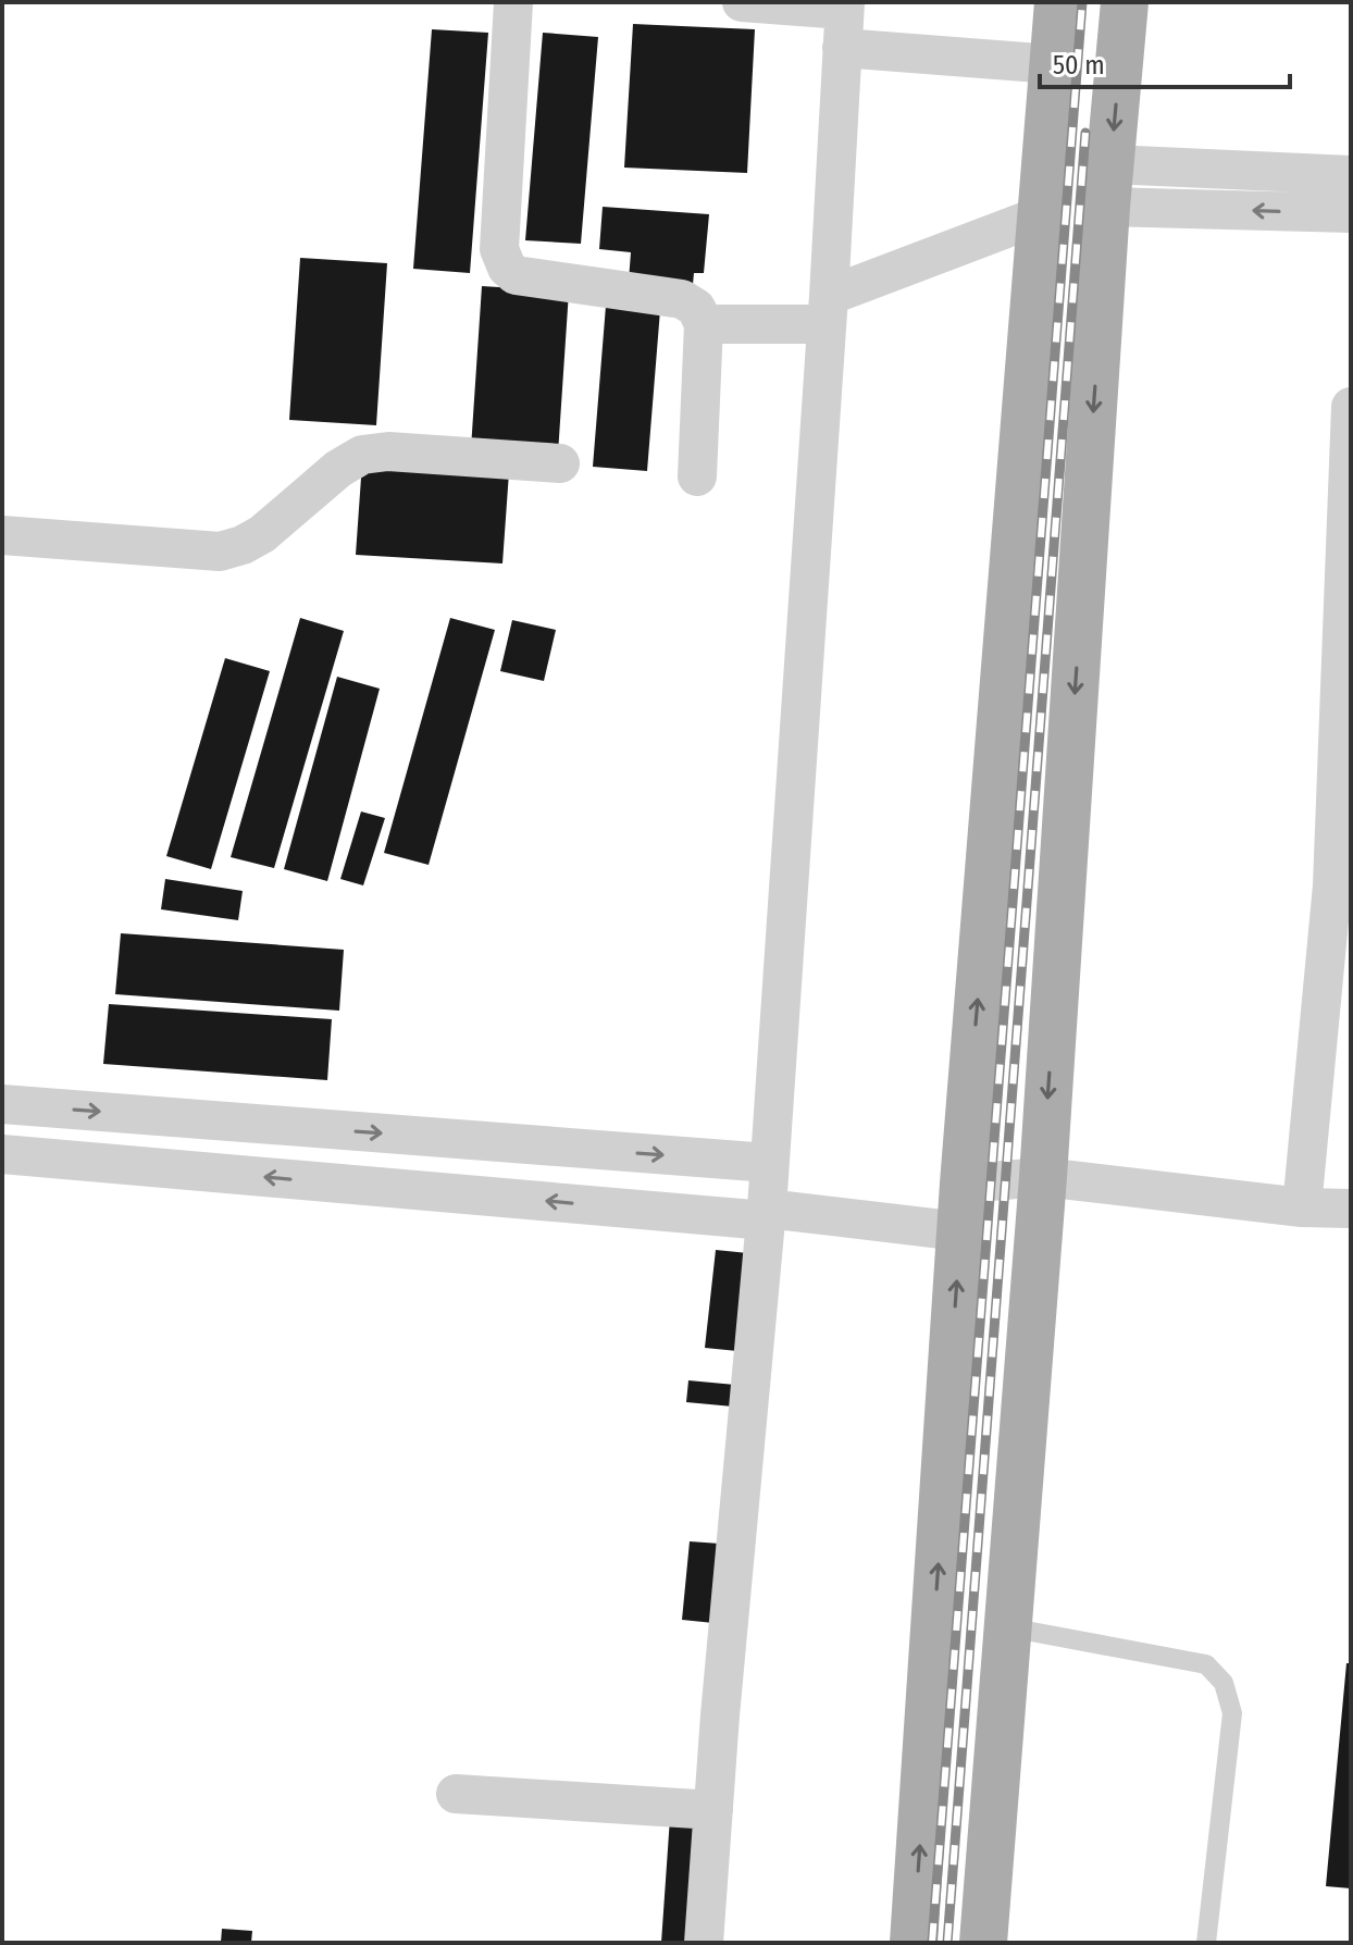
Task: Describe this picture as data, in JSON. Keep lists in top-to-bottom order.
{
  "scale_bar": "50 m"
}
